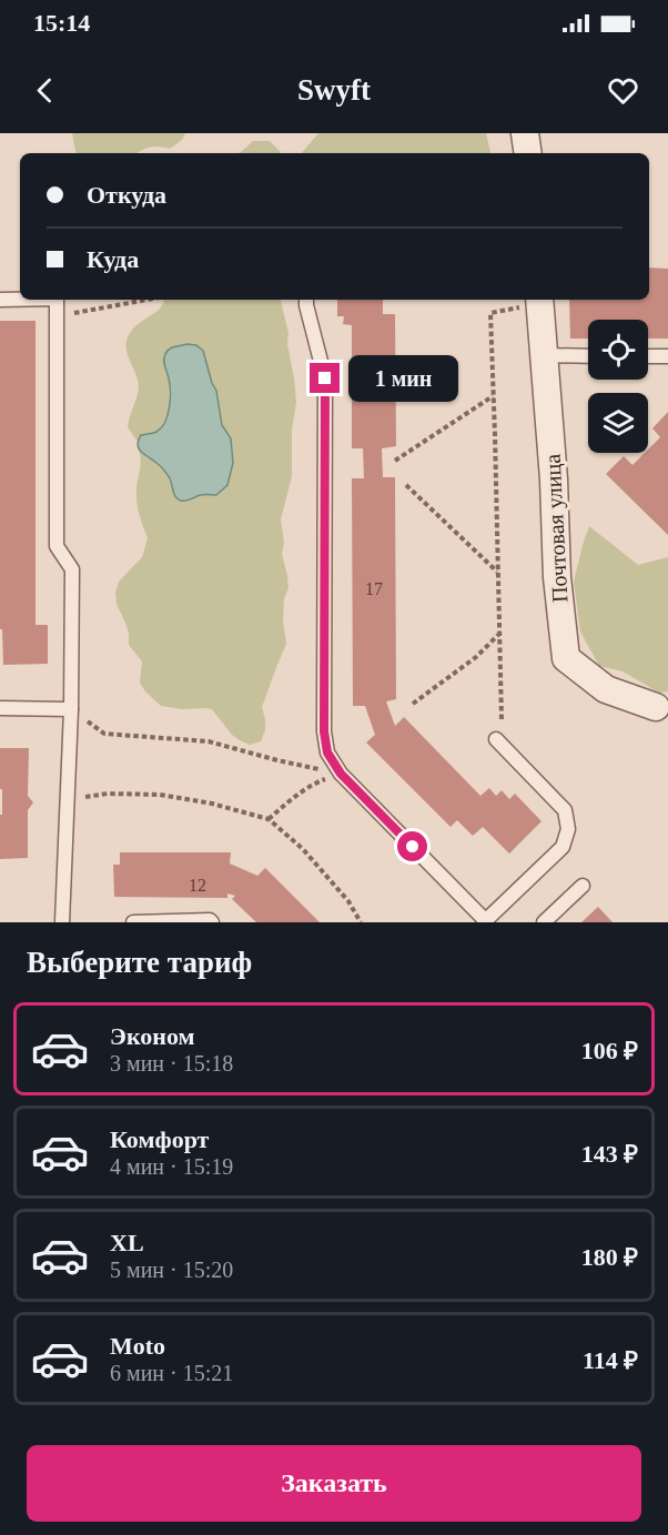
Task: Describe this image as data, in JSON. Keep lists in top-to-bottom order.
{
  "streets": {
    "street": ["Почтовая улица"]
  },
  "house_numbers": ["17", "12"],
  "page": {
    "status": "15:14",
    "header": "Swyft",
    "banner": ["Откуда", "Куда"],
    "bubble": "1 мин",
    "heading": "Выберите тариф",
    "list": [
      {
        "name": "Эконом",
        "note": "3 мин · 15:18",
        "value": "106 ₽"
      },
      {
        "name": "Комфорт",
        "note": "4 мин · 15:19",
        "value": "143 ₽"
      },
      {
        "name": "XL",
        "note": "5 мин · 15:20",
        "value": "180 ₽"
      },
      {
        "name": "Moto",
        "note": "6 мин · 15:21",
        "value": "114 ₽"
      }
    ],
    "buttons": "Заказать"
  }
}
